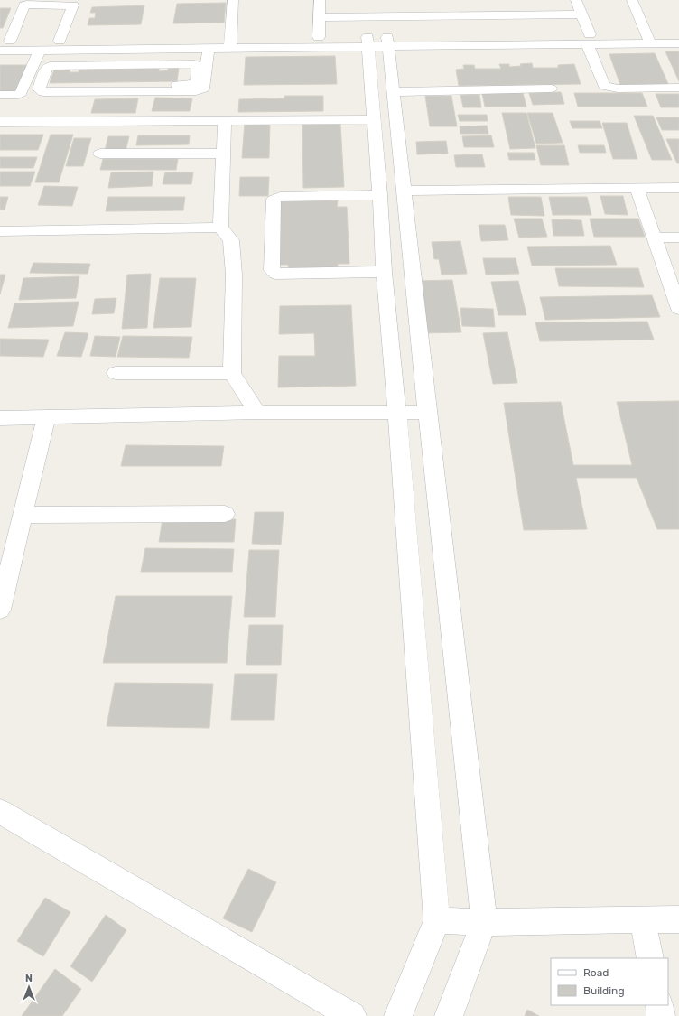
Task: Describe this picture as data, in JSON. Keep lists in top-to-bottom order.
{
  "legend": ["Road", "Building"],
  "north": "top"
}
